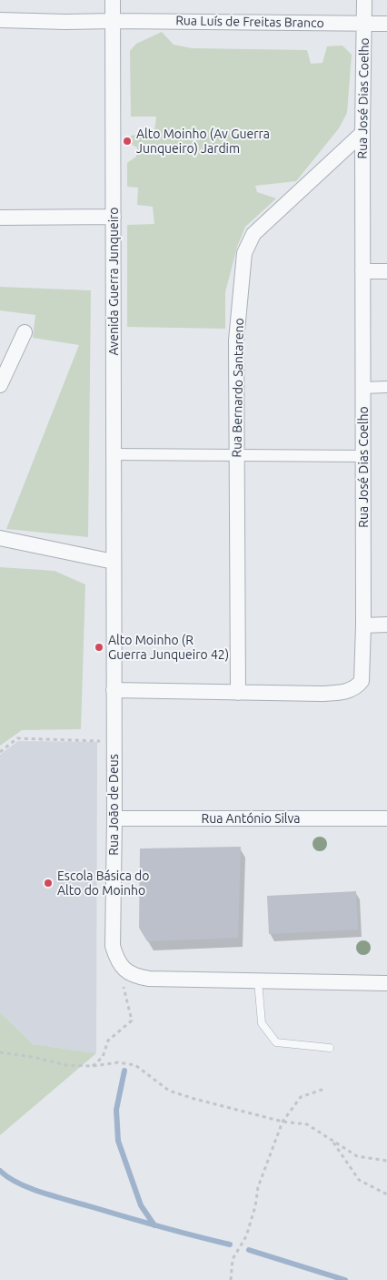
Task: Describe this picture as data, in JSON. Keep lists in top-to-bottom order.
{
  "streets": {
    "street": [
      "Rua Luís de Freitas Branco",
      "Rua José Dias Coelho",
      "Avenida Guerra Junqueiro",
      "Rua Bernardo Santareno",
      "Rua João de Deus",
      "Rua António Silva"
    ]
  },
  "crossings": [
    ["Rua Luís de Freitas Branco", "Rua José Dias Coelho"],
    ["Rua Luís de Freitas Branco", "Avenida Guerra Junqueiro"],
    ["Rua José Dias Coelho", "Rua Bernardo Santareno"],
    ["Rua José Dias Coelho", "Rua João de Deus"],
    ["Avenida Guerra Junqueiro", "Rua João de Deus"],
    ["Rua João de Deus", "Rua António Silva"]
  ],
  "places": ["Alto Moinho (Av Guerra Junqueiro) Jardim", "Alto Moinho (R Guerra Junqueiro 42)", "Escola Básica do Alto do Moinho"]
}
